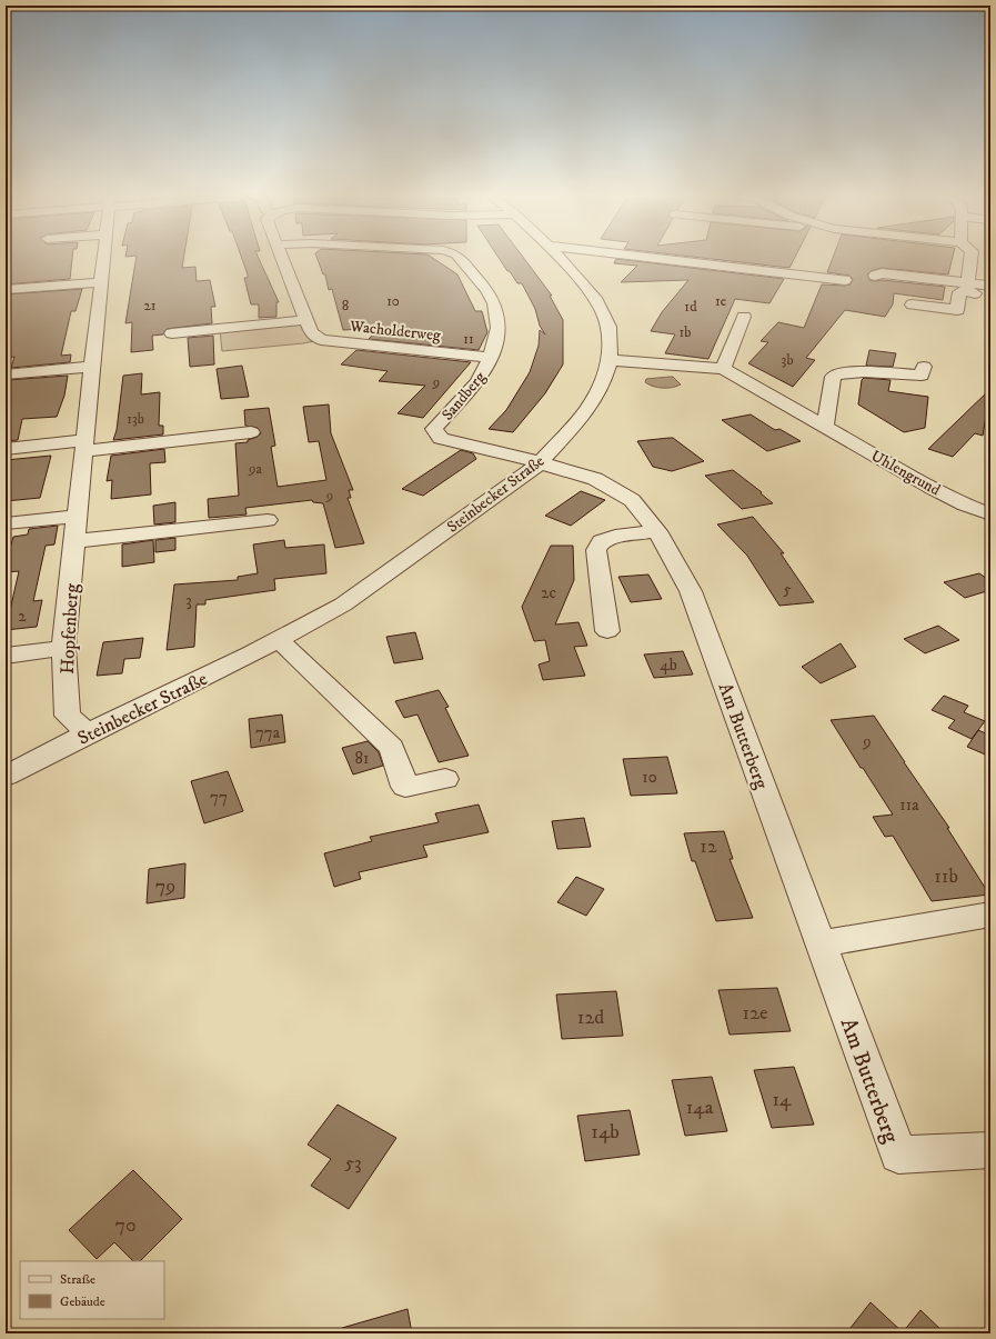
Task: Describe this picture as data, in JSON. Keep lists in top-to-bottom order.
{
  "streets": {
    "street": [
      "Wacholderweg",
      "Sandberg",
      "Uhlengrund",
      "Steinbecker Straße",
      "Hopfenberg",
      "Am Butterberg"
    ]
  },
  "crossings": [
    ["Wacholderweg", "Sandberg"],
    ["Sandberg", "Steinbecker Straße"],
    ["Sandberg", "Am Butterberg"],
    ["Uhlengrund", "Steinbecker Straße"],
    ["Steinbecker Straße", "Hopfenberg"],
    ["Steinbecker Straße", "Am Butterberg"]
  ],
  "house_numbers": [
    "10",
    "1e",
    "21",
    "8",
    "1d",
    "1b",
    "11",
    "3b",
    "9",
    "13b",
    "9a",
    "9",
    "5",
    "2c",
    "3",
    "2",
    "4b",
    "77a",
    "9",
    "81",
    "10",
    "77",
    "11a",
    "12",
    "11b",
    "79",
    "12e",
    "12d",
    "14",
    "14a",
    "14b",
    "53",
    "70"
  ],
  "legend": ["Straße", "Gebäude"]
}
